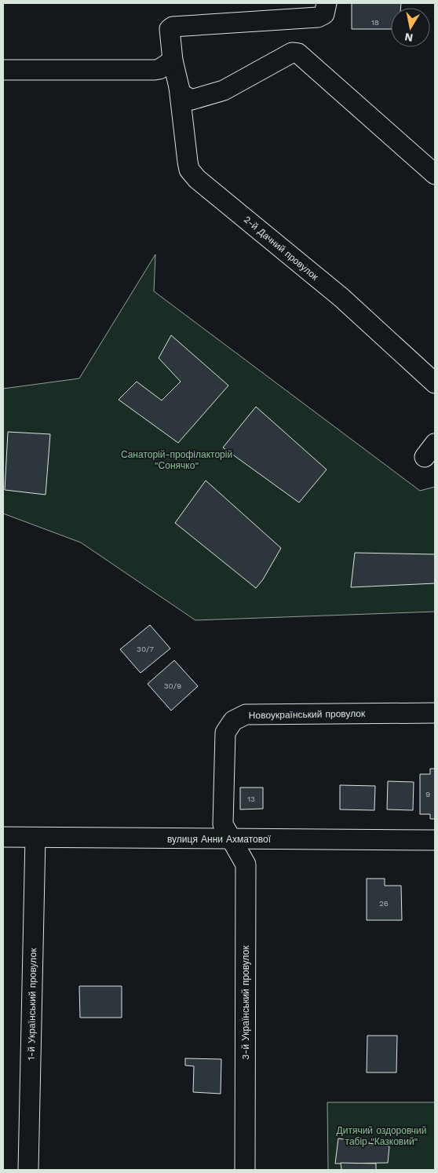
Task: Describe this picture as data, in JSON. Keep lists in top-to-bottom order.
{
  "streets": {
    "street": [
      "2-й Дачний провулок",
      "Новоукраїнський провулок",
      "вулиця Анни Ахматової",
      "3-й Український провулок",
      "1-й Український провулок"
    ]
  },
  "crossings": [
    ["Новоукраїнський провулок", "вулиця Анни Ахматової"],
    ["Новоукраїнський провулок", "3-й Український провулок"],
    ["вулиця Анни Ахматової", "3-й Український провулок"],
    ["вулиця Анни Ахматової", "1-й Український провулок"]
  ],
  "parks": ["Санаторій-профілакторій \"Сонячко\"", "Дитячий оздоровчий табір \"Казковий\""],
  "house_numbers": [
    "18",
    "30/7",
    "30/9",
    "9",
    "13",
    "26"
  ],
  "north": "bottom"
}
